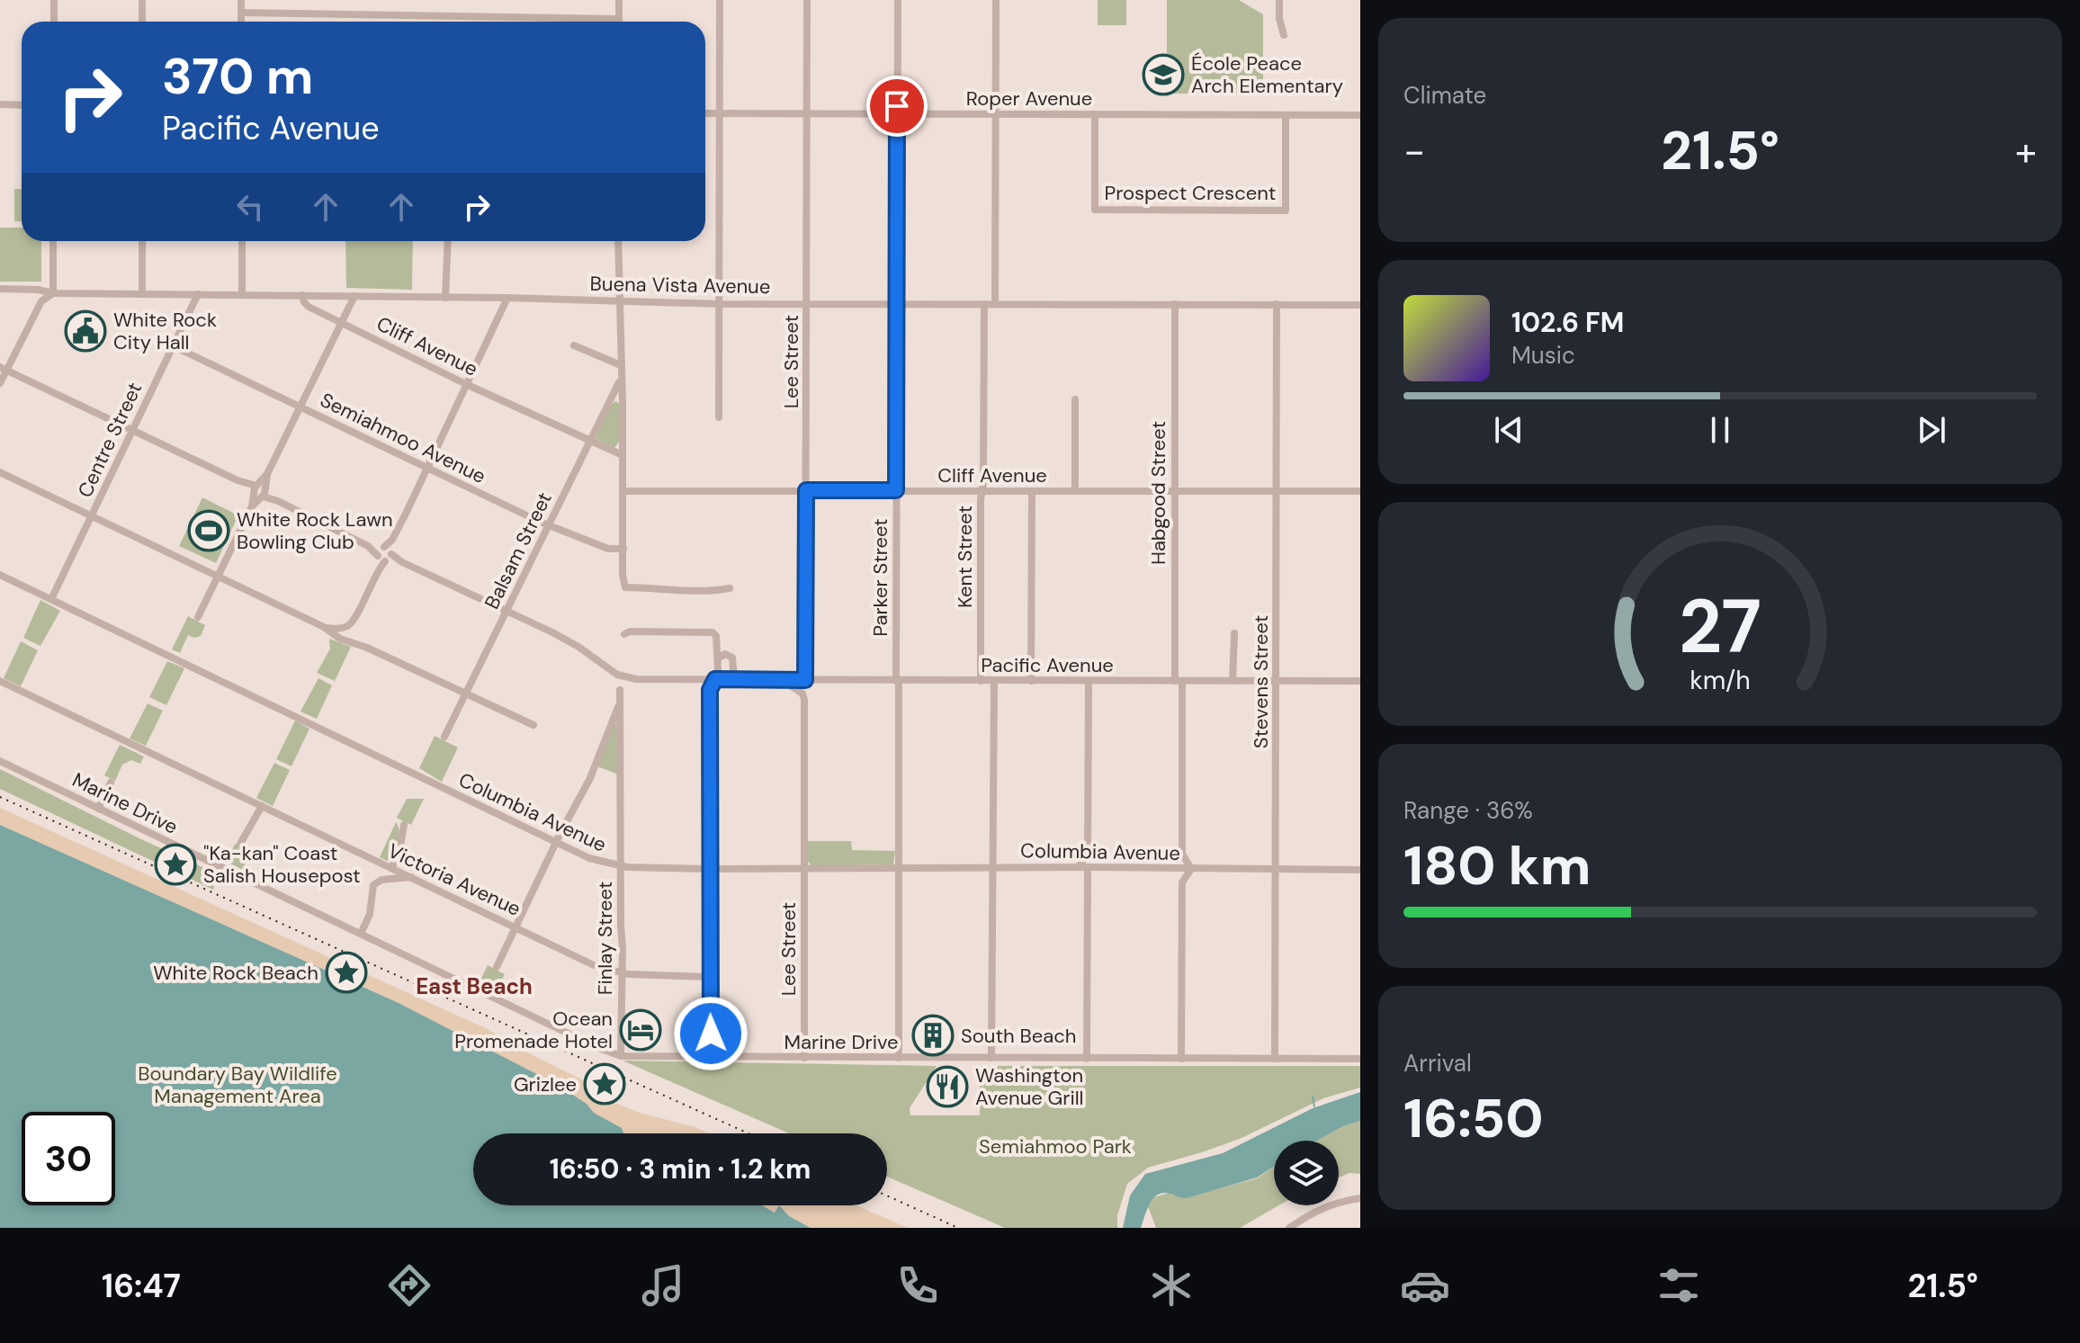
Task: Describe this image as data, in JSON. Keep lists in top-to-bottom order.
{
  "streets": {
    "street": [
      "Roper Avenue",
      "Prospect Crescent",
      "Buena Vista Avenue",
      "Cliff Avenue",
      "Lee Street",
      "Semiahmoo Avenue",
      "Centre Street",
      "Habgood Street",
      "Balsam Street",
      "Kent Street",
      "Parker Street",
      "Pacific Avenue",
      "Stevens Street",
      "Marine Drive",
      "Columbia Avenue",
      "Victoria Avenue",
      "Finlay Street"
    ]
  },
  "crossings": [
    ["Roper Avenue", "Prospect Crescent"],
    ["Roper Avenue", "Lee Street"],
    ["Roper Avenue", "Parker Street"],
    ["Buena Vista Avenue", "Cliff Avenue"],
    ["Buena Vista Avenue", "Lee Street"],
    ["Buena Vista Avenue", "Centre Street"],
    ["Buena Vista Avenue", "Habgood Street"],
    ["Buena Vista Avenue", "Kent Street"],
    ["Buena Vista Avenue", "Parker Street"],
    ["Buena Vista Avenue", "Stevens Street"],
    ["Cliff Avenue", "Lee Street"],
    ["Cliff Avenue", "Habgood Street"],
    ["Cliff Avenue", "Balsam Street"],
    ["Cliff Avenue", "Kent Street"],
    ["Cliff Avenue", "Parker Street"],
    ["Cliff Avenue", "Stevens Street"],
    ["Lee Street", "Pacific Avenue"],
    ["Lee Street", "Marine Drive"],
    ["Lee Street", "Columbia Avenue"],
    ["Semiahmoo Avenue", "Centre Street"],
    ["Semiahmoo Avenue", "Balsam Street"],
    ["Centre Street", "Pacific Avenue"],
    ["Centre Street", "Columbia Avenue"],
    ["Habgood Street", "Pacific Avenue"],
    ["Balsam Street", "Pacific Avenue"],
    ["Kent Street", "Pacific Avenue"],
    ["Parker Street", "Pacific Avenue"],
    ["Parker Street", "Marine Drive"],
    ["Parker Street", "Columbia Avenue"],
    ["Pacific Avenue", "Stevens Street"],
    ["Stevens Street", "Marine Drive"],
    ["Stevens Street", "Columbia Avenue"],
    ["Marine Drive", "Finlay Street"],
    ["Columbia Avenue", "Finlay Street"],
    ["Victoria Avenue", "Finlay Street"]
  ],
  "districts": ["East Beach"],
  "parks": ["Boundary Bay Wildlife Management Area", "Semiahmoo Park"],
  "places": {
    "school or university": ["École Peace Arch Elementary"],
    "public building": ["White Rock City Hall"],
    "sports": ["White Rock Lawn Bowling Club"],
    "place": ["\"Ka-kan\" Coast Salish Housepost", "White Rock Beach", "Grizlee"],
    "hotel": ["Ocean Promenade Hotel"],
    "building": ["South Beach"],
    "restaurant": ["Washington Avenue Grill"]
  },
  "page": {
    "tile": [
      "Climate",
      ["Range · 36%", "180 km"],
      ["Arrival", "16:50"]
    ],
    "turn": ["370 m", "Pacific Avenue"],
    "heat": ["−", "21.5°", "+"],
    "song": ["102.6 FM", "Music"],
    "limit": "30",
    "trip": "16:50 · 3 min · 1.2 km",
    "tabs": ["16:47", "21.5°"],
    "gauge": ["27", "km/h"]
  }
}
